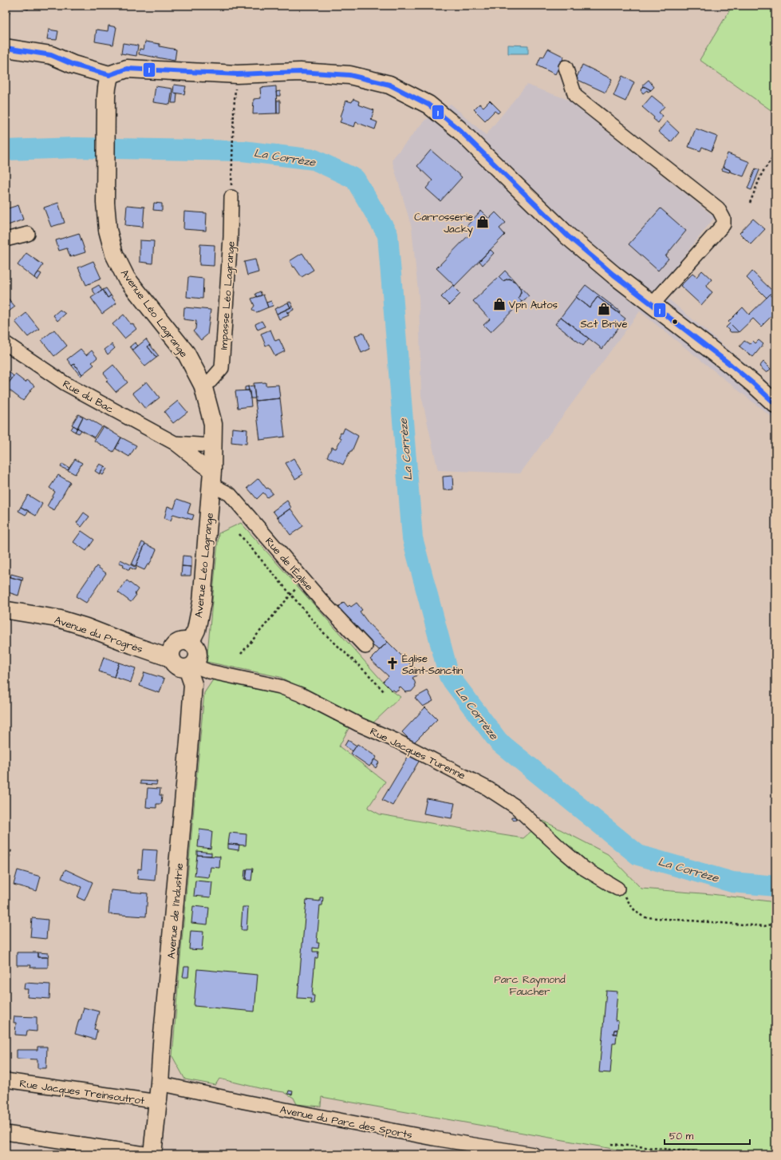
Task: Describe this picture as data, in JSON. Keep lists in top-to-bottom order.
{
  "streets": {
    "main road": ["Avenue Léo Lagrange", "Avenue de l'Industrie"],
    "street": [
      "Impasse Léo Lagrange",
      "Rue du Bac",
      "Rue de l'Église",
      "Avenue du Progrès",
      "Rue Jacques Turenne",
      "Rue Jacques Treinsoutrot",
      "Avenue du Parc des Sports"
    ]
  },
  "crossings": [
    ["Impasse Léo Lagrange", "Avenue Léo Lagrange"],
    ["Avenue Léo Lagrange", "Rue du Bac"],
    ["Avenue Léo Lagrange", "Rue de l'Église"],
    ["Avenue Léo Lagrange", "Avenue du Progrès"],
    ["Avenue Léo Lagrange", "Rue Jacques Turenne"],
    ["Avenue Léo Lagrange", "Avenue de l'Industrie"],
    ["Rue du Bac", "Rue de l'Église"],
    ["Avenue du Progrès", "Rue Jacques Turenne"],
    ["Avenue du Progrès", "Avenue de l'Industrie"],
    ["Rue Jacques Turenne", "Avenue de l'Industrie"],
    ["Avenue de l'Industrie", "Rue Jacques Treinsoutrot"],
    ["Avenue de l'Industrie", "Avenue du Parc des Sports"]
  ],
  "water": ["La Corrèze"],
  "parks": ["Parc Raymond Faucher"],
  "places": {
    "shop": ["Carrosserie Jacky", "Vpn Autos", "Sct Brive"],
    "church": ["Église Saint-Sanctin"]
  },
  "lines": ["transit line 1"],
  "scale_bar": "50 m"
}
